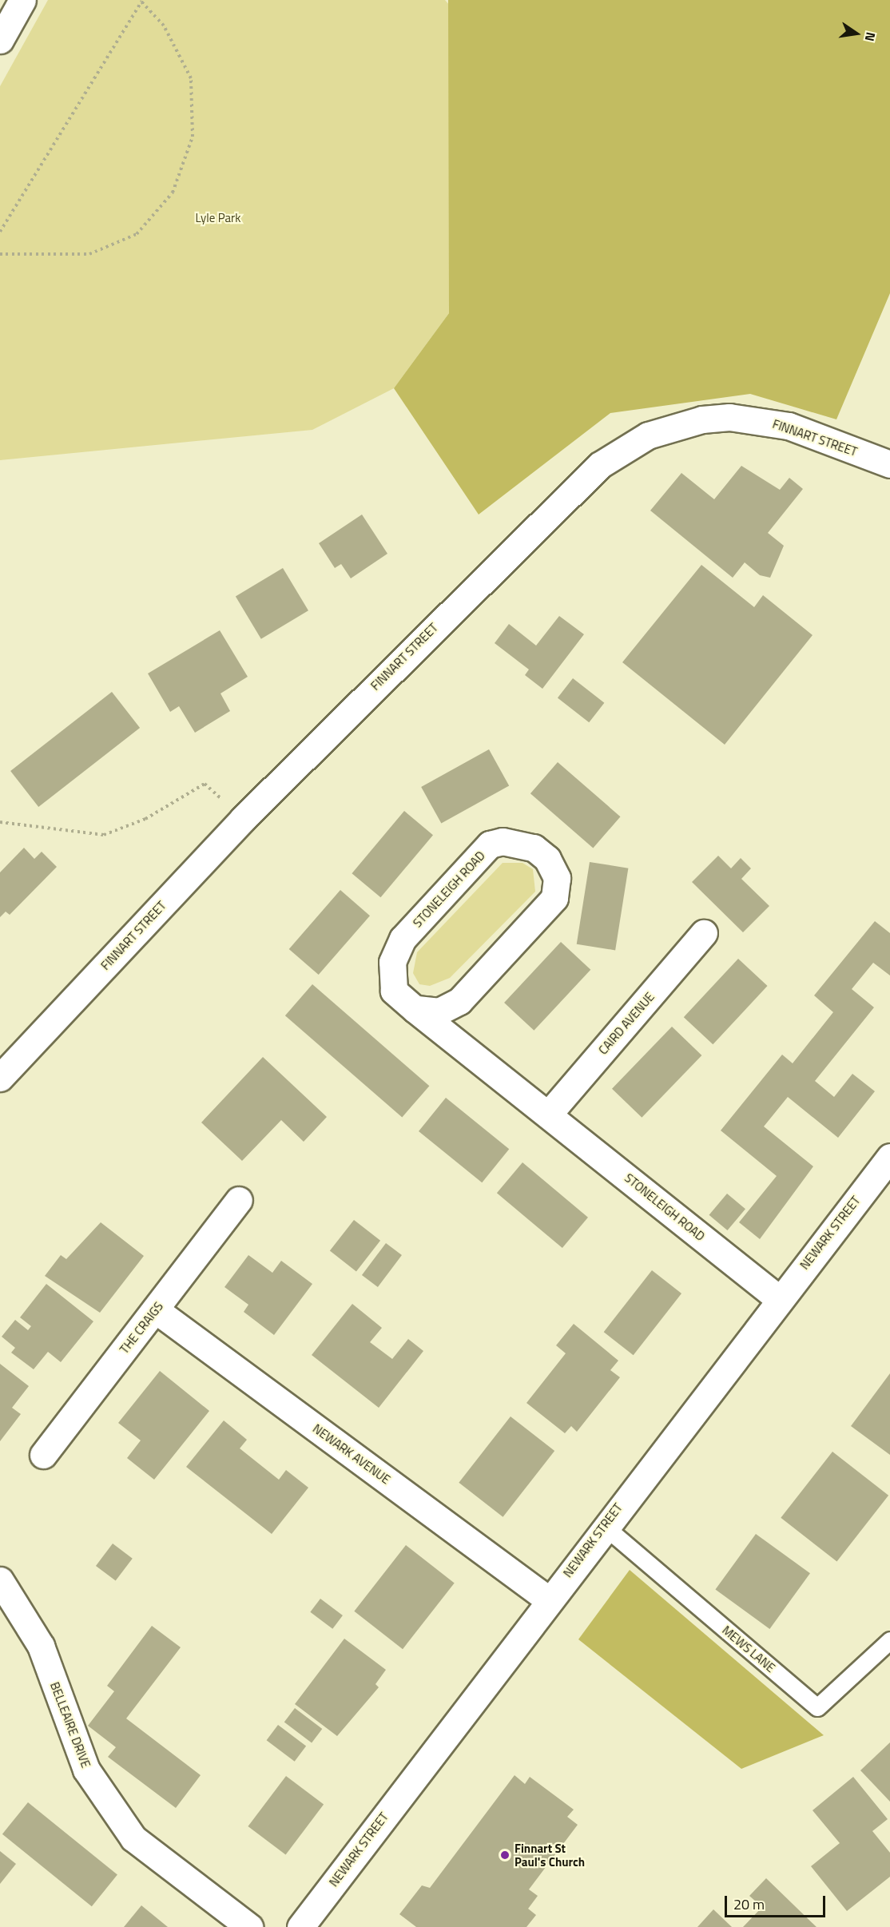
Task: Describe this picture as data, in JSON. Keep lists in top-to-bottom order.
{
  "streets": {
    "street": [
      "FINNART STREET",
      "STONELEIGH ROAD",
      "CAIRD AVENUE",
      "NEWARK STREET",
      "THE CRAIGS",
      "NEWARK AVENUE",
      "BELLEAIRE DRIVE"
    ],
    "lane": ["MEWS LANE"]
  },
  "crossings": [
    ["STONELEIGH ROAD", "CAIRD AVENUE"],
    ["STONELEIGH ROAD", "NEWARK STREET"],
    ["NEWARK STREET", "NEWARK AVENUE"],
    ["NEWARK STREET", "MEWS LANE"],
    ["THE CRAIGS", "NEWARK AVENUE"]
  ],
  "parks": ["Lyle Park"],
  "places": ["Finnart St Paul's Church"],
  "scale_bar": "20 m",
  "north": "right"
}
